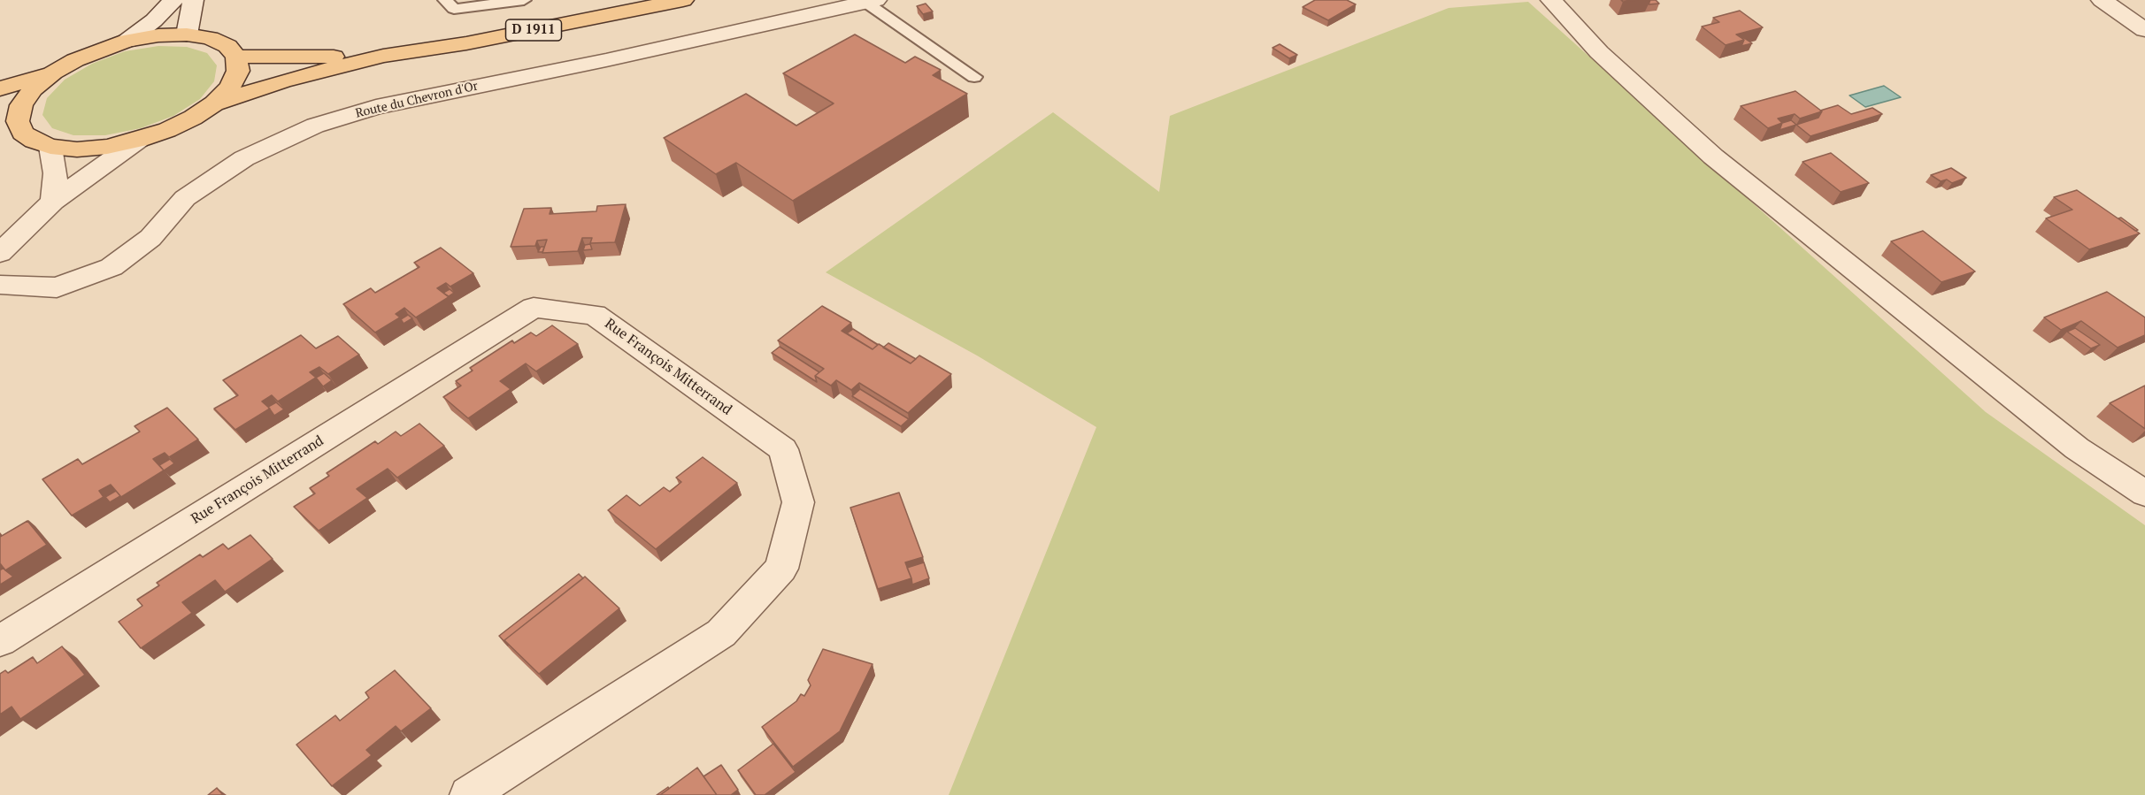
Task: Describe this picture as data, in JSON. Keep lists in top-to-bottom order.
{
  "streets": {
    "main road": ["D 1911"],
    "street": ["Route du Chevron d'Or", "Rue François Mitterrand"]
  }
}
